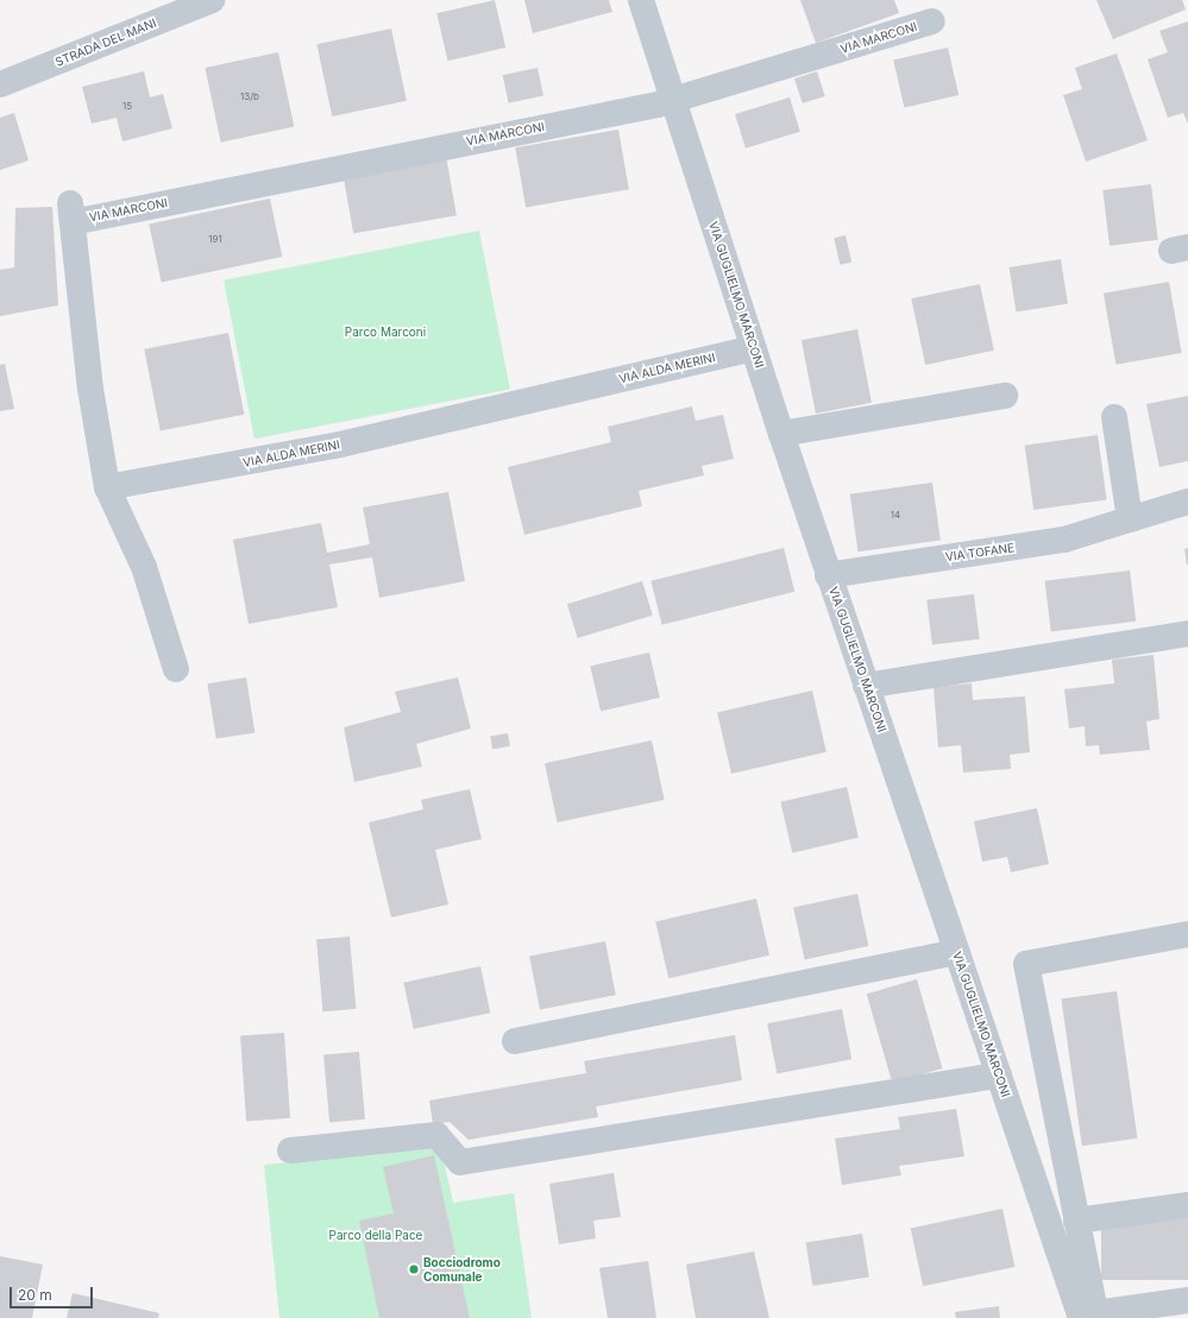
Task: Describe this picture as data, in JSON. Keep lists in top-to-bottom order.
{
  "streets": {
    "street": [
      "VIA MARCONI",
      "STRADA DEL MANI",
      "VIA GUGLIELMO MARCONI",
      "VIA ALDA MERINI",
      "VIA TOFANE"
    ]
  },
  "crossings": [
    ["VIA MARCONI", "VIA GUGLIELMO MARCONI"],
    ["VIA MARCONI", "VIA ALDA MERINI"],
    ["VIA GUGLIELMO MARCONI", "VIA ALDA MERINI"],
    ["VIA GUGLIELMO MARCONI", "VIA TOFANE"]
  ],
  "parks": ["Parco Marconi", "Parco della Pace"],
  "places": ["Bocciodromo Comunale"],
  "house_numbers": [
    "13/b",
    "15",
    "191",
    "14"
  ],
  "scale_bar": "20 m"
}
